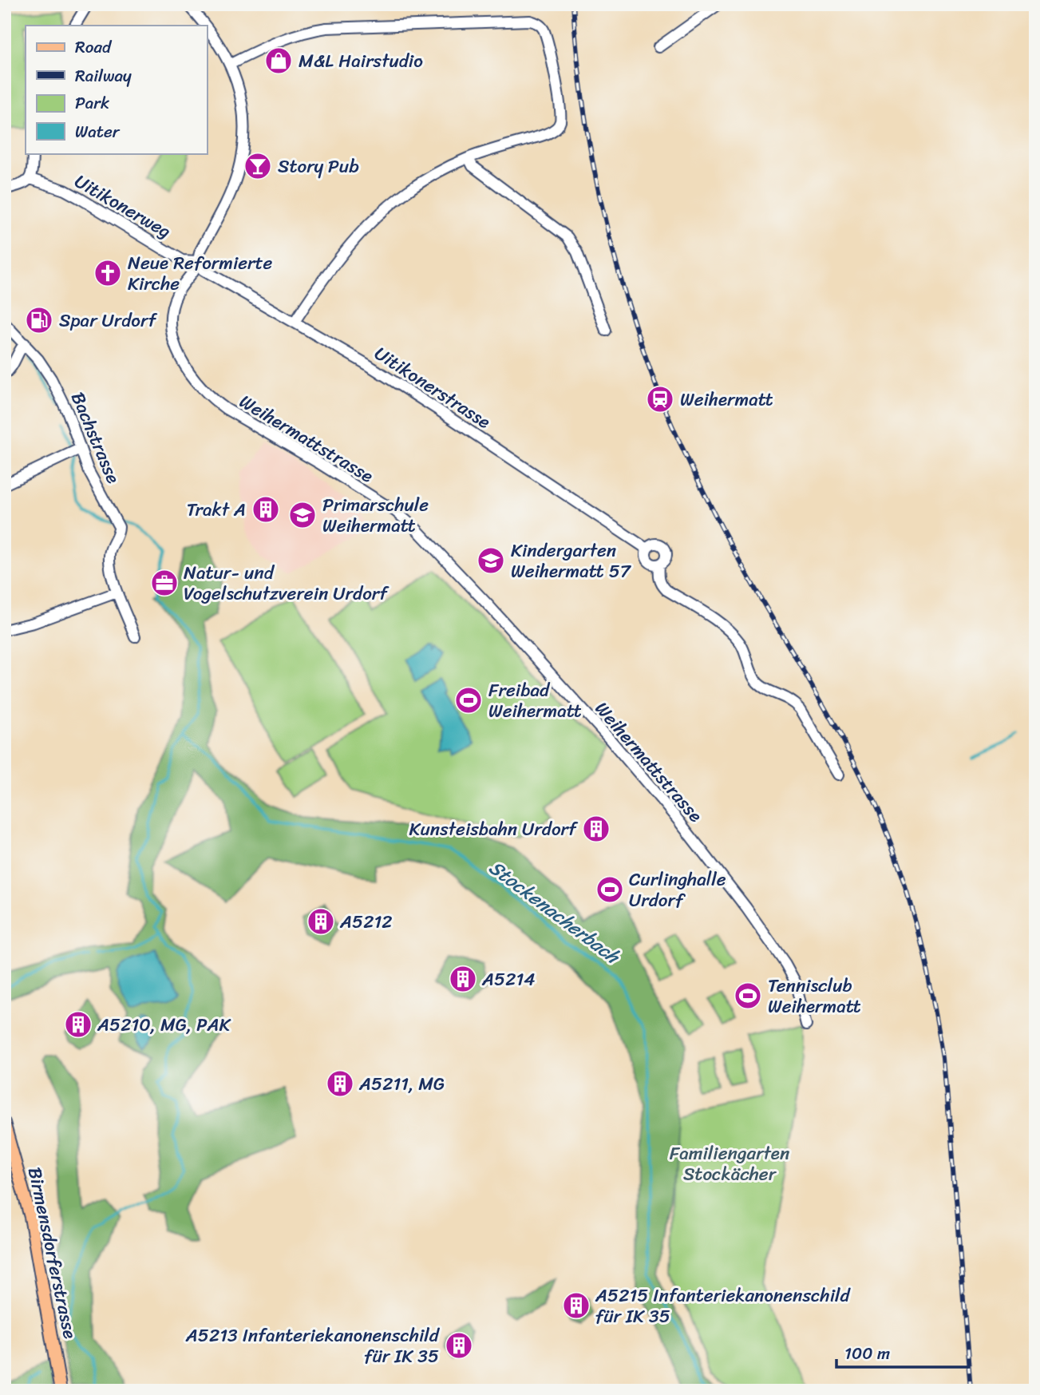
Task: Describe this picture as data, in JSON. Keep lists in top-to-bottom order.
{
  "streets": {
    "main road": ["Birmensdorferstrasse"],
    "street": [
      "Uitikonerweg",
      "Uitikonerstrasse",
      "Bachstrasse",
      "Weihermattstrasse"
    ]
  },
  "crossings": [
    ["Uitikonerweg", "Uitikonerstrasse"],
    ["Uitikonerweg", "Weihermattstrasse"],
    ["Uitikonerstrasse", "Weihermattstrasse"]
  ],
  "water": ["Stockenacherbach"],
  "parks": ["Familiengarten Stockächer"],
  "places": {
    "shop": ["M&L Hairstudio"],
    "bar": ["Story Pub"],
    "church": ["Neue Reformierte Kirche"],
    "fuel station": ["Spar Urdorf"],
    "station": ["Weihermatt"],
    "building": [
      "Trakt A",
      "Kunsteisbahn Urdorf",
      "A5212",
      "A5214",
      "A5210, MG, PAK",
      "A5211, MG",
      "A5215 Infanteriekanonenschild für IK 35",
      "A5213 Infanteriekanonenschild für IK 35"
    ],
    "school or university": ["Primarschule Weihermatt", "Kindergarten Weihermatt 57"],
    "office": ["Natur- und Vogelschutzverein Urdorf"],
    "sports": ["Freibad Weihermatt", "Curlinghalle Urdorf", "Tennisclub Weihermatt"]
  },
  "legend": [
    "Road",
    "Railway",
    "Park",
    "Water"
  ],
  "scale_bar": "100 m"
}
